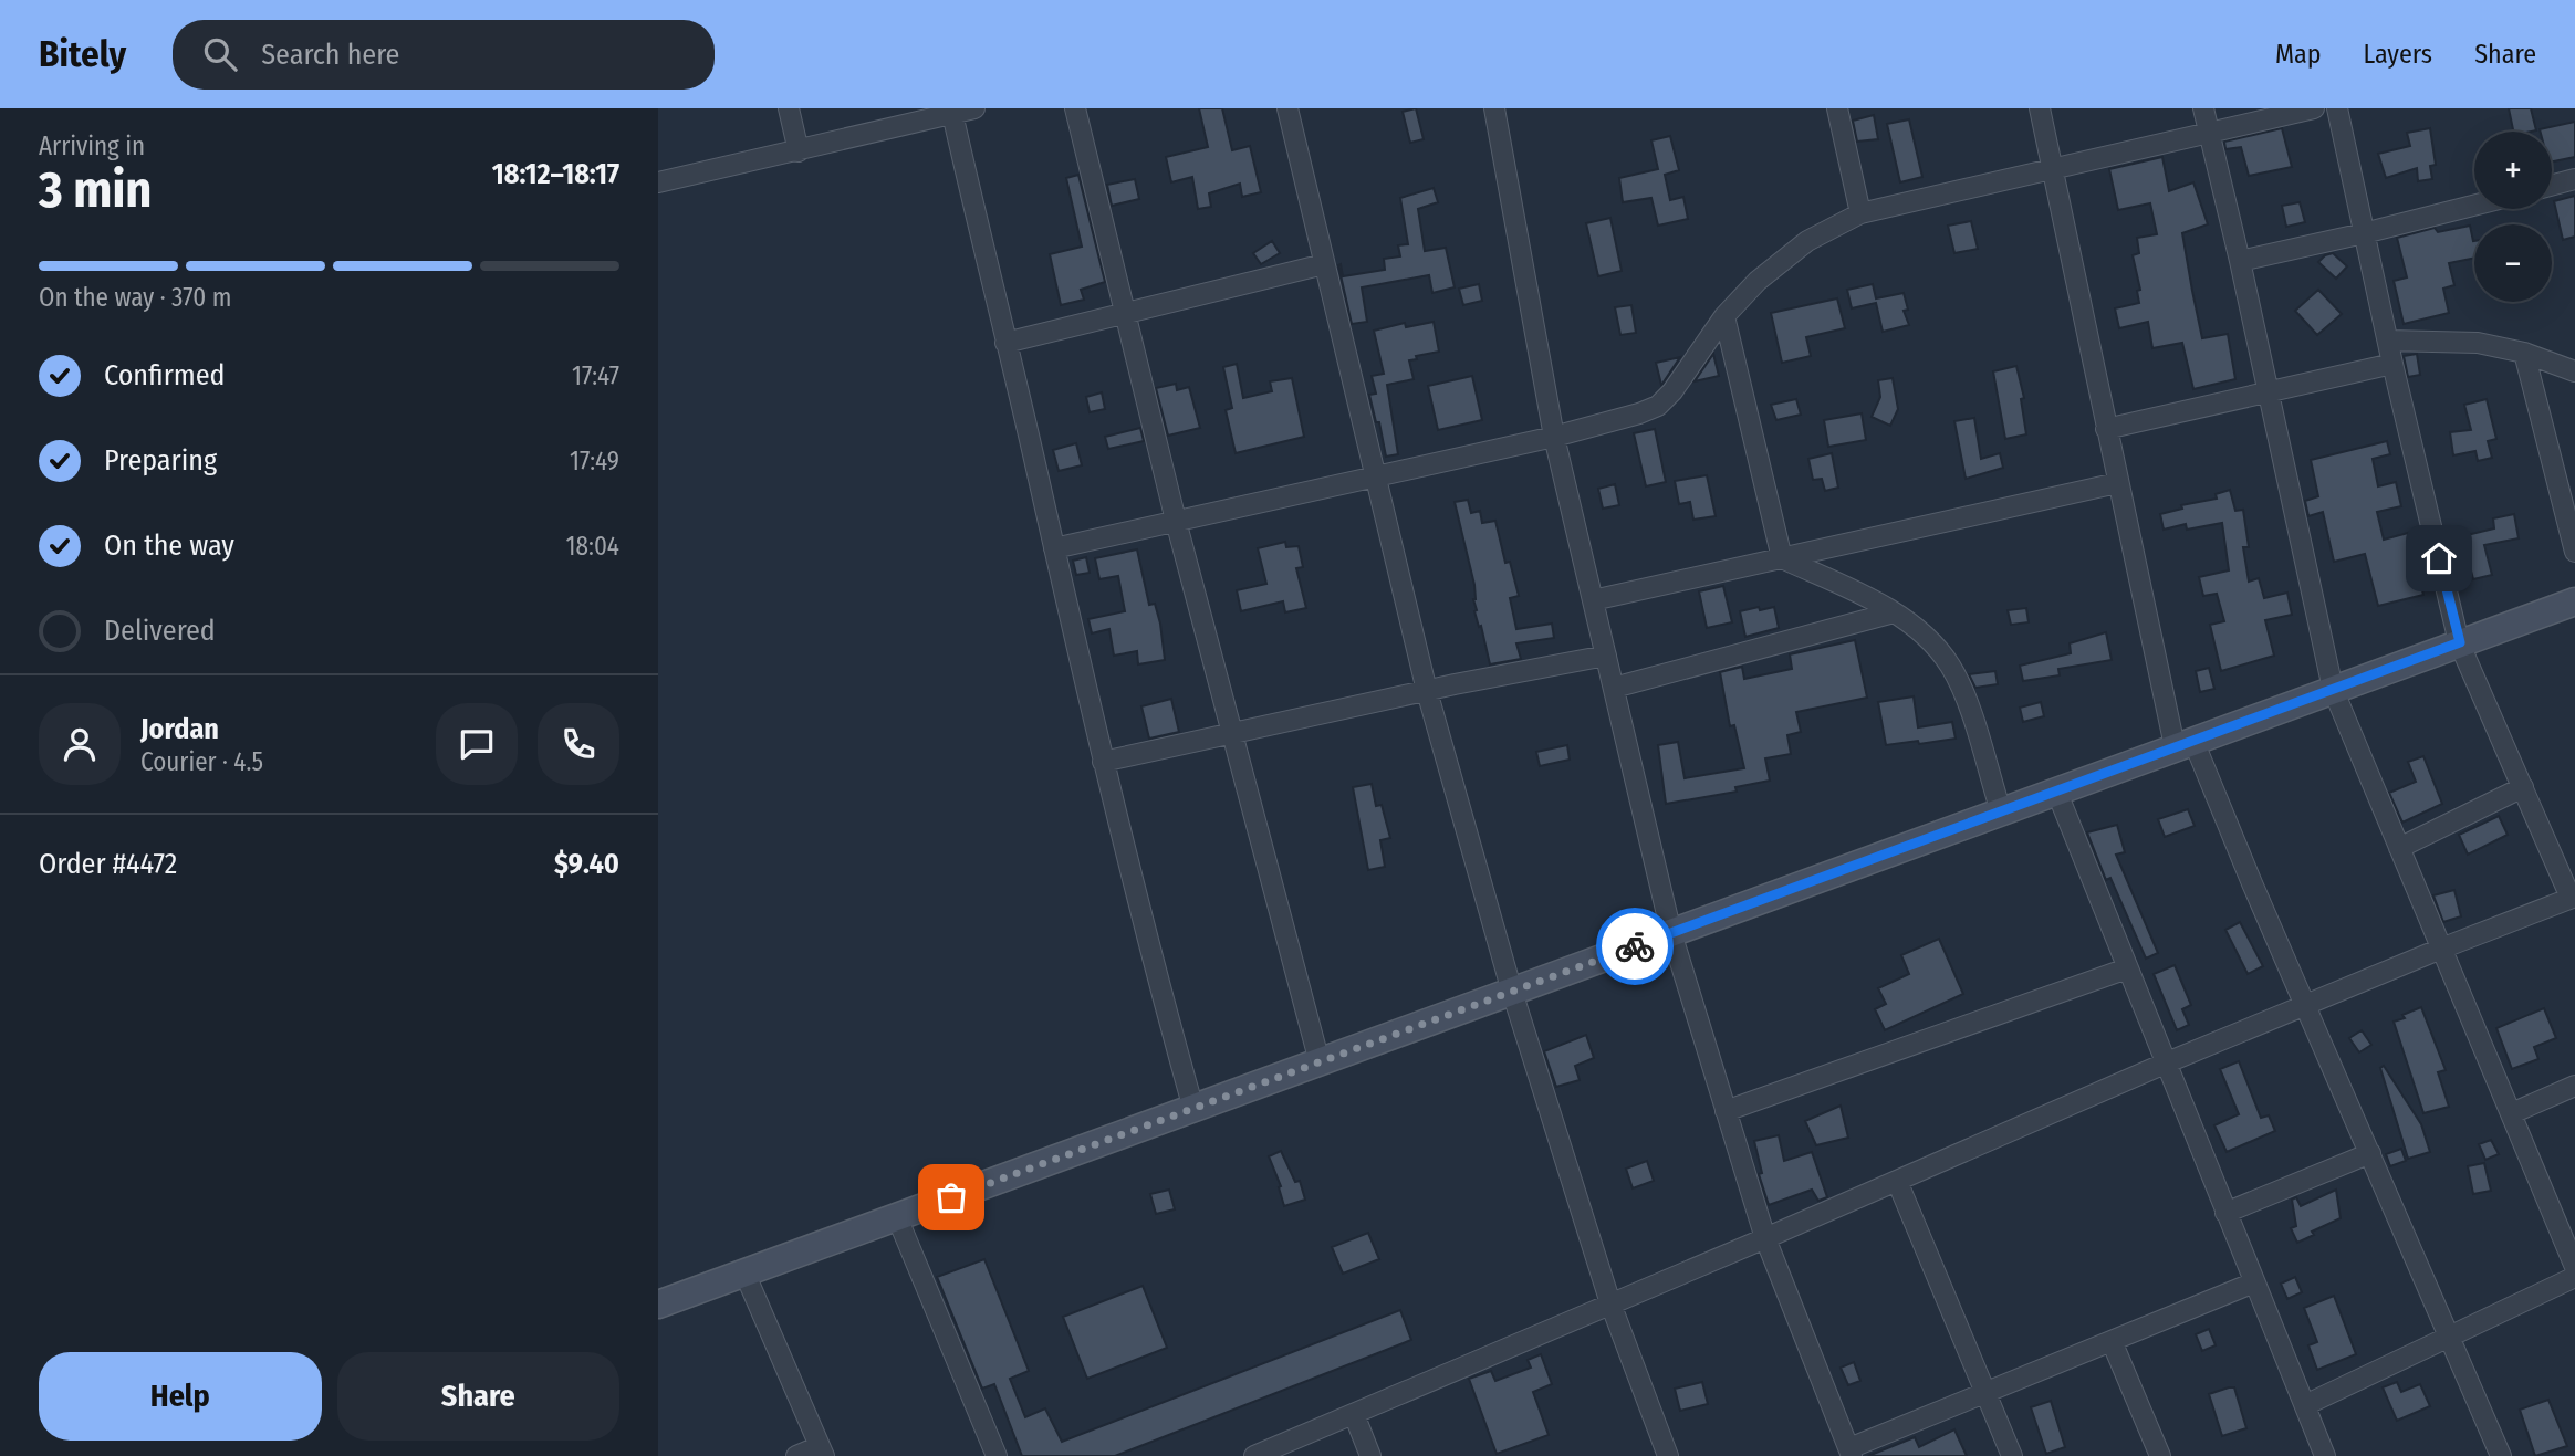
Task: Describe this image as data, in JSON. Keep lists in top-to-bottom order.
{
  "page": {
    "header": "Bitely",
    "search": "Search here",
    "nav": ["Map", "Layers", "Share"],
    "heading": ["3 min", "Arriving in", "18:12–18:17"],
    "panel": [
      "Jordan",
      "Courier · 4.5",
      "Order #4472",
      "$9.40"
    ],
    "map_buttons": ["+", "−"],
    "bar": "On the way · 370 m",
    "list": [
      ["Confirmed", "17:47"],
      ["Preparing", "17:49"],
      ["On the way", "18:04"],
      "Delivered"
    ],
    "buttons": ["Help", "Share"]
  }
}
